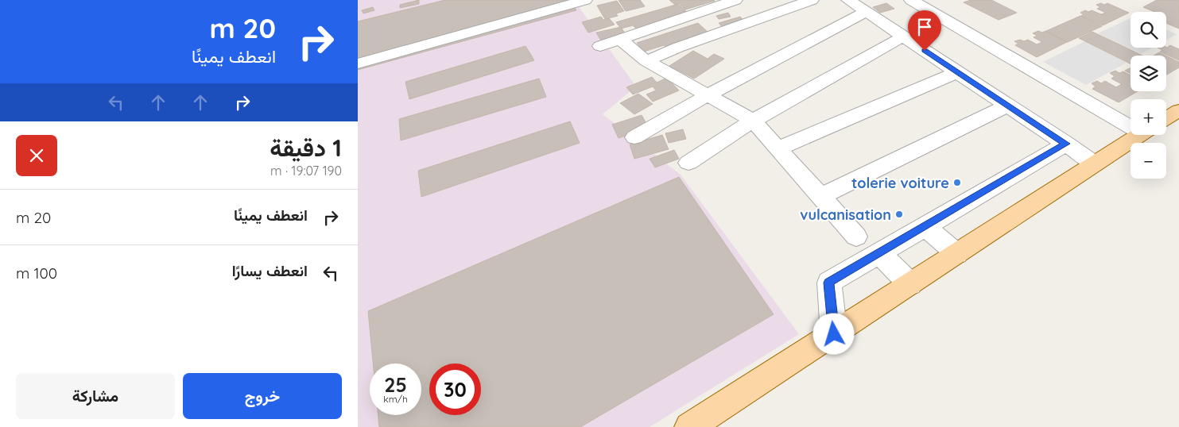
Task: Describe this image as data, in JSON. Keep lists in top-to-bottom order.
{
  "places": ["tolerie voiture", "vulcanisation"],
  "page": {
    "turn": ["20 m", "انعطف يمينًا"],
    "map_buttons": ["+", "−"],
    "heading": ["1 دقيقة", "190 m · 19:07"],
    "list": [
      {
        "name": "انعطف يمينًا",
        "value": "20 m"
      },
      {
        "name": "انعطف يسارًا",
        "value": "100 m"
      }
    ],
    "speed": "25 km/h",
    "limit": "30",
    "buttons": ["خروج", "مشاركة"]
  }
}
